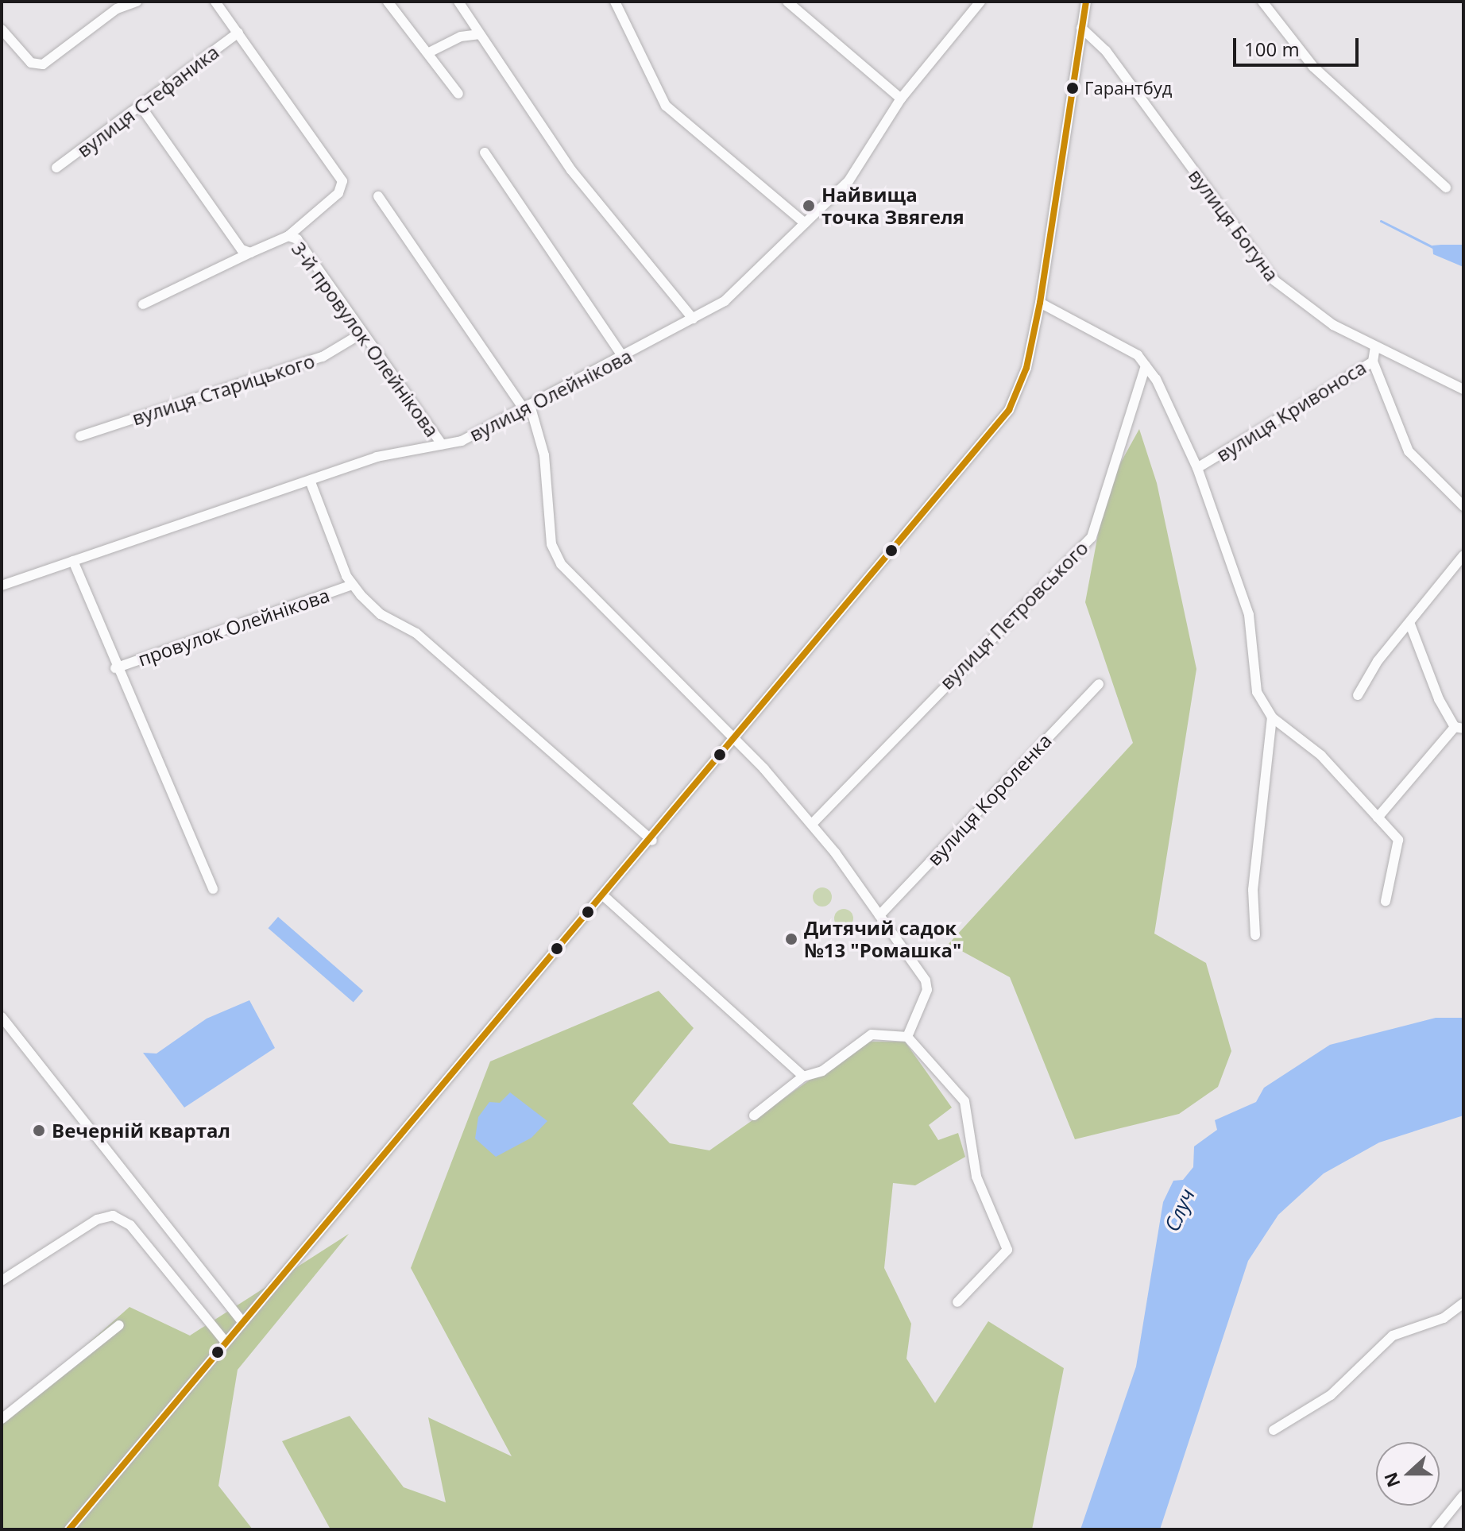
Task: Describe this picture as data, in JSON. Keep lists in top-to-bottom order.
{
  "streets": {
    "street": [
      "вулиця Стефаника",
      "вулиця Богуна",
      "3-й провулок Олейнікова",
      "вулиця Старицького",
      "вулиця Олейнікова",
      "вулиця Кривоноса",
      "вулиця Петровського",
      "провулок Олейнікова",
      "вулиця Короленка"
    ]
  },
  "crossings": [
    ["вулиця Богуна", "вулиця Кривоноса"],
    ["3-й провулок Олейнікова", "вулиця Старицького"],
    ["3-й провулок Олейнікова", "вулиця Олейнікова"],
    ["вулиця Олейнікова", "провулок Олейнікова"],
    ["вулиця Кривоноса", "вулиця Петровського"]
  ],
  "water": ["Случ"],
  "places": [
    "Гарантбуд",
    "Найвища точка Звягеля",
    "Дитячий садок №13 \"Ромашка\"",
    "Вечерній квартал"
  ],
  "scale_bar": "100 m",
  "north": "left"
}
